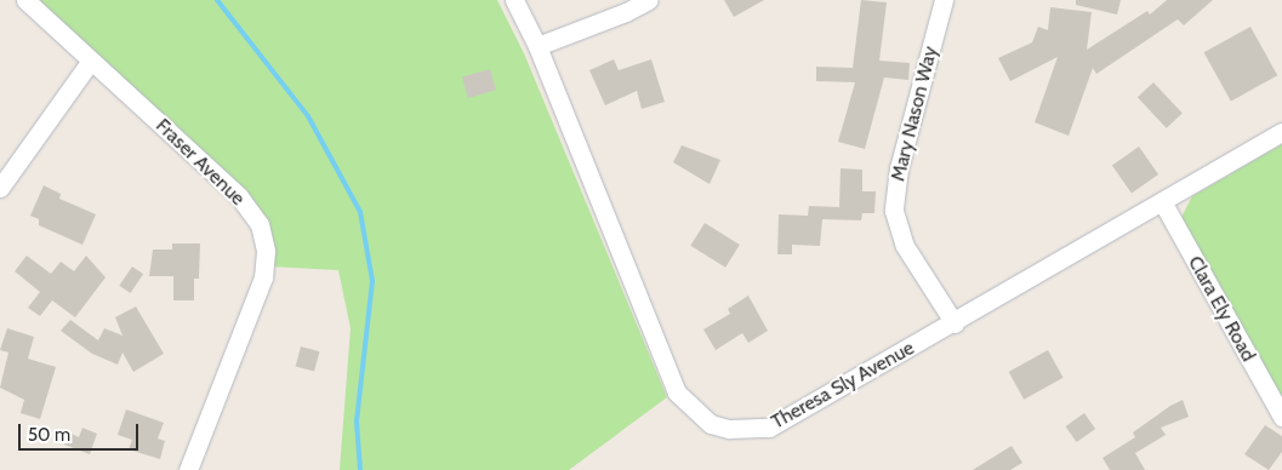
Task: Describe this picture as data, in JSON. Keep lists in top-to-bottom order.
{
  "streets": {
    "street": [
      "Mary Nason Way",
      "Fraser Avenue",
      "Clara Ely Road",
      "Theresa Sly Avenue"
    ]
  },
  "crossings": [
    ["Mary Nason Way", "Theresa Sly Avenue"],
    ["Clara Ely Road", "Theresa Sly Avenue"]
  ],
  "scale_bar": "50 m"
}
